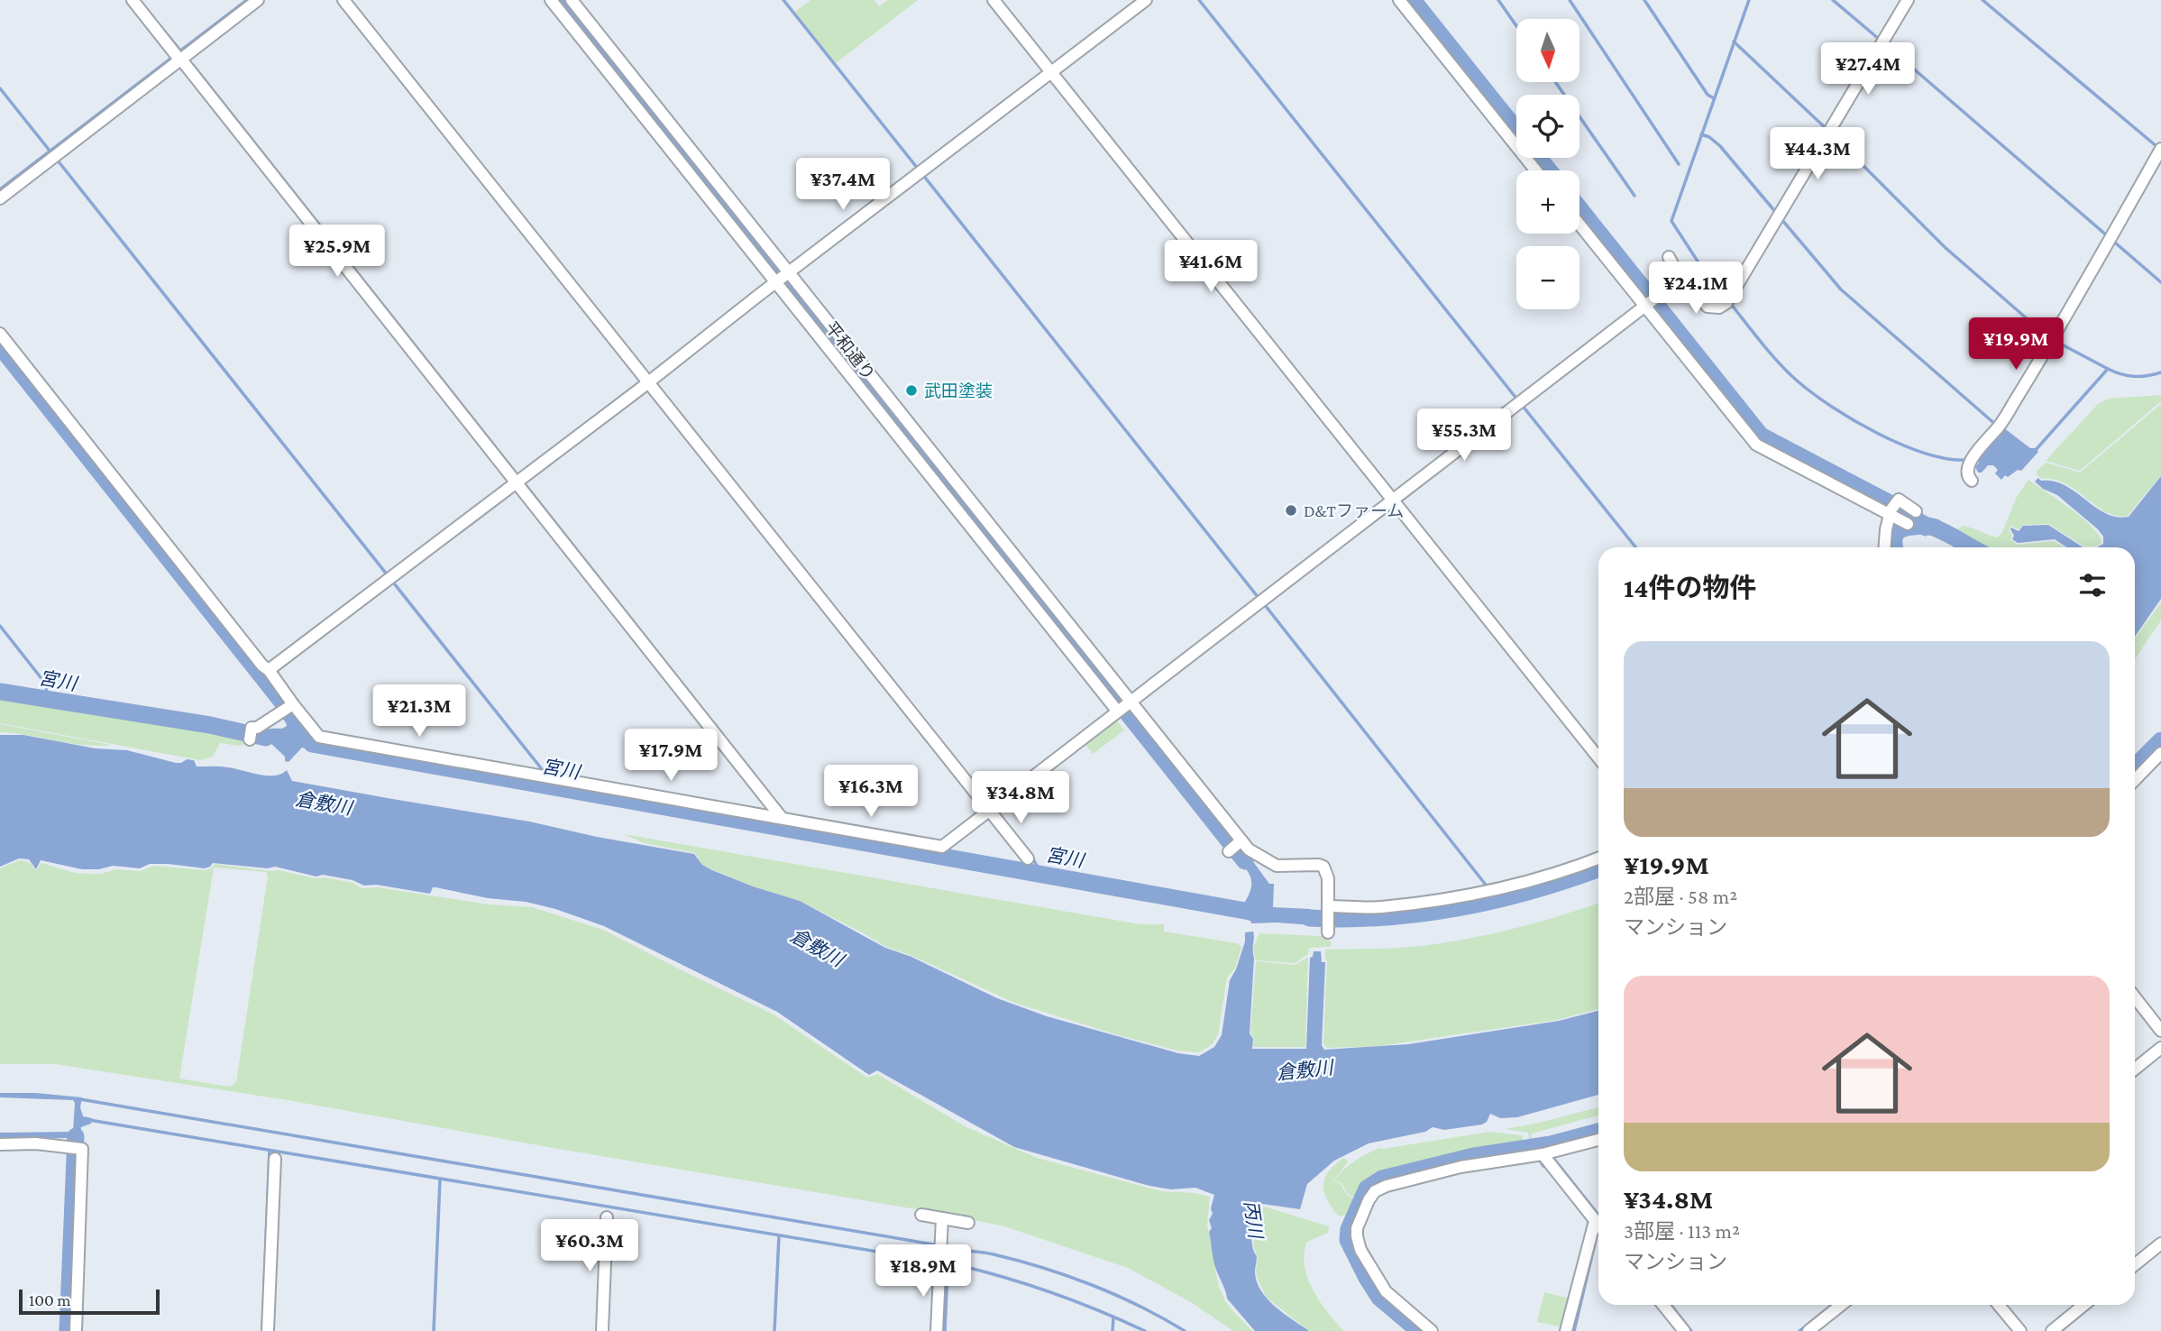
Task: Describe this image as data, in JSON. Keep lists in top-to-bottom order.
{
  "streets": {
    "street": ["平和通り"]
  },
  "water": ["宮川", "倉敷川", "丙川"],
  "places": ["武田塗装", "D&Tファーム"],
  "scale_bar": "100 m",
  "north": "bottom",
  "page": {
    "map_buttons": ["+", "−"],
    "price": [
      "¥27.4M",
      "¥44.3M",
      "¥37.4M",
      "¥25.9M",
      "¥41.6M",
      "¥24.1M",
      "¥19.9M",
      "¥55.3M",
      "¥21.3M",
      "¥17.9M",
      "¥16.3M",
      "¥34.8M",
      "¥60.3M",
      "¥18.9M"
    ],
    "heading": "14件の物件",
    "list": [
      {
        "name": "¥19.9M",
        "note": "2部屋 · 58 m² · マンション"
      },
      {
        "name": "¥34.8M",
        "note": "3部屋 · 113 m² · マンション"
      }
    ],
    "scale": "100 m"
  }
}
